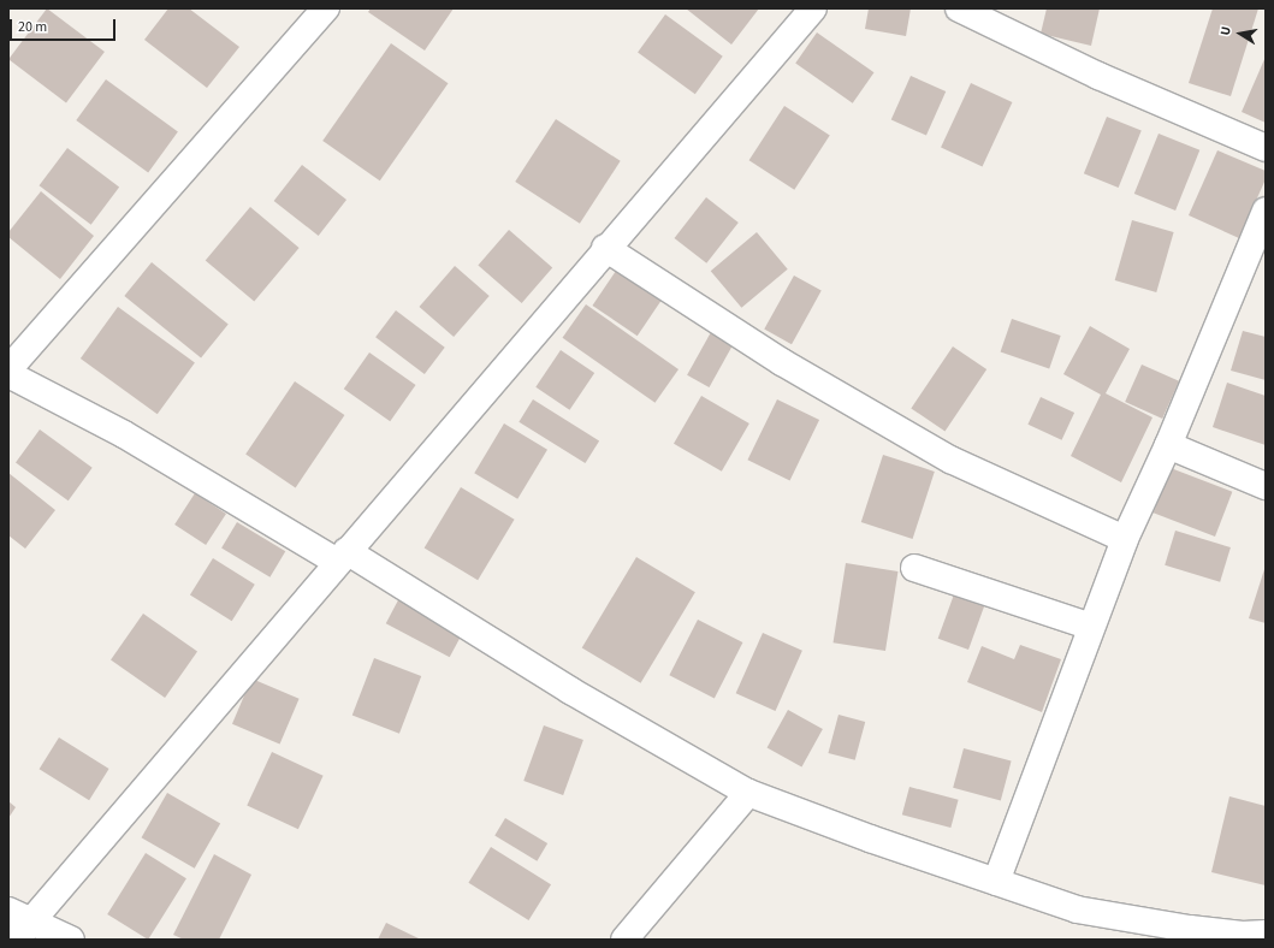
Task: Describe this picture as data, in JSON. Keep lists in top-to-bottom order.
{
  "scale_bar": "20 m",
  "north": "left"
}
